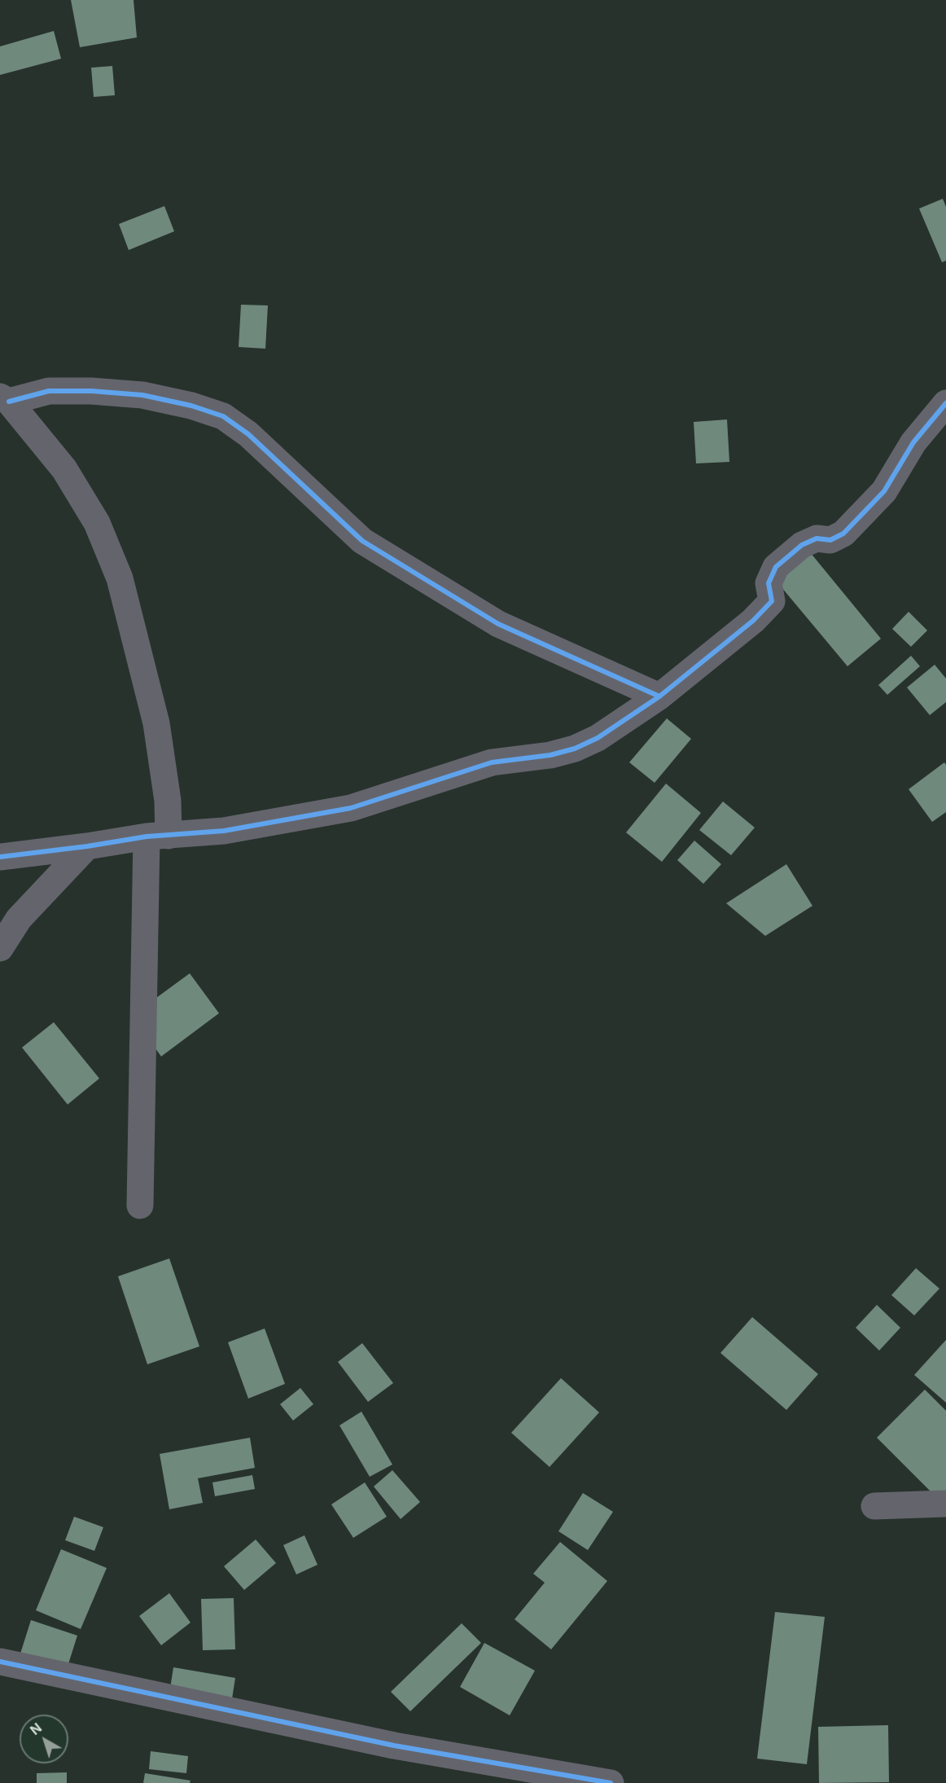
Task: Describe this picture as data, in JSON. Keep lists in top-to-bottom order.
{
  "north": "top left"
}
